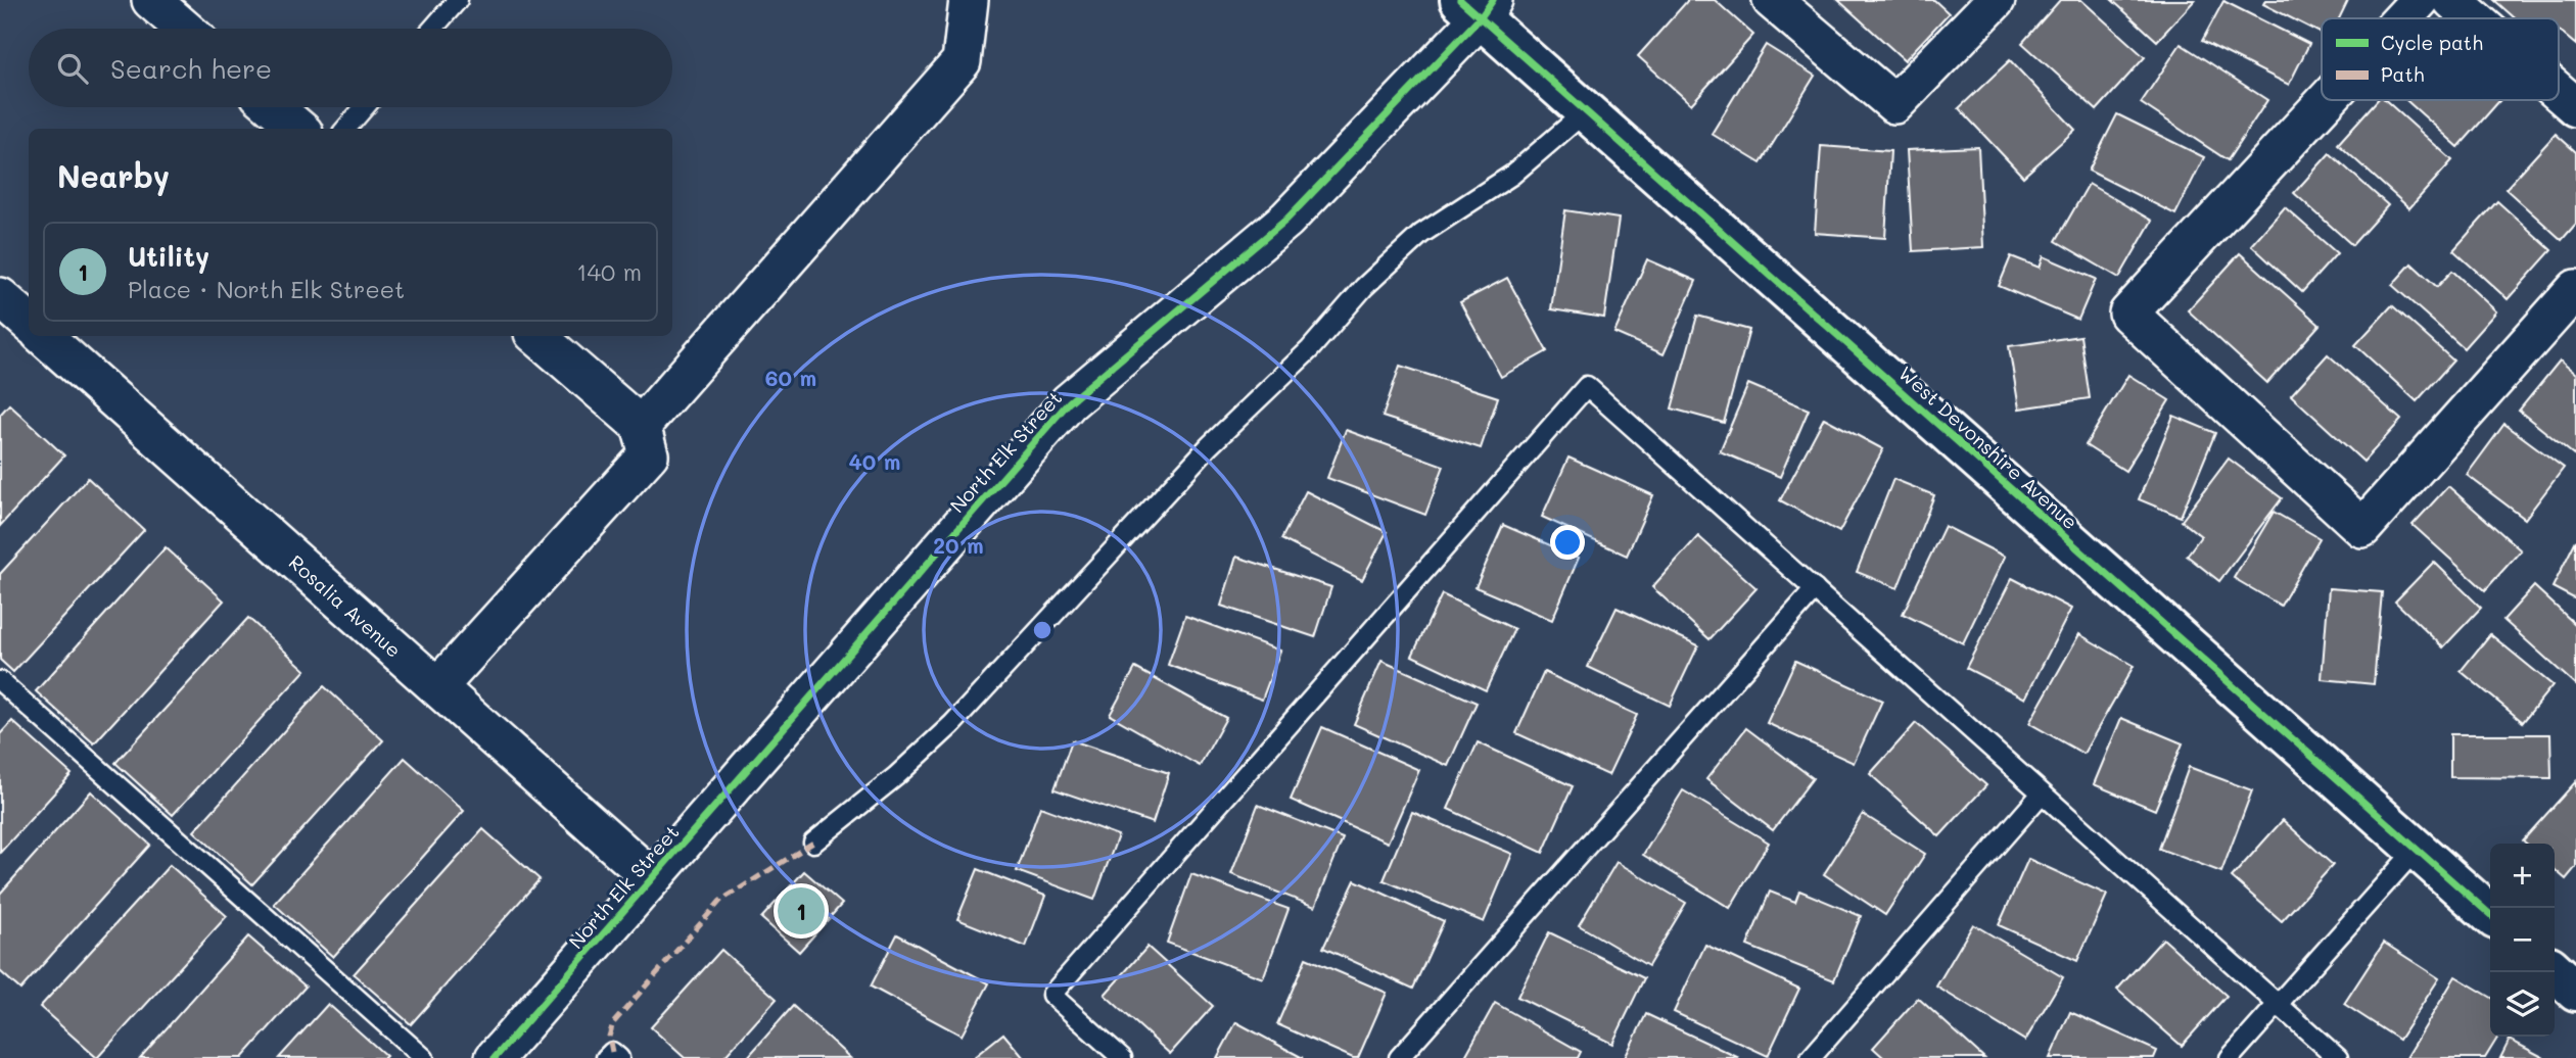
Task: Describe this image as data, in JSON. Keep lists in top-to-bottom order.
{
  "streets": {
    "street": ["West Devonshire Avenue", "North Elk Street", "Rosalia Avenue"]
  },
  "crossings": [
    ["West Devonshire Avenue", "North Elk Street"],
    ["North Elk Street", "Rosalia Avenue"]
  ],
  "legend": ["Cycle path", "Path"],
  "page": {
    "search": "Search here",
    "heading": "Nearby",
    "list": [
      {
        "mark": "1",
        "name": "Utility",
        "note": "Place · North Elk Street",
        "value": "140 m"
      }
    ],
    "map_buttons": ["+", "−"],
    "pins": "1"
  },
  "rings": ["60 m", "40 m", "20 m"]
}
